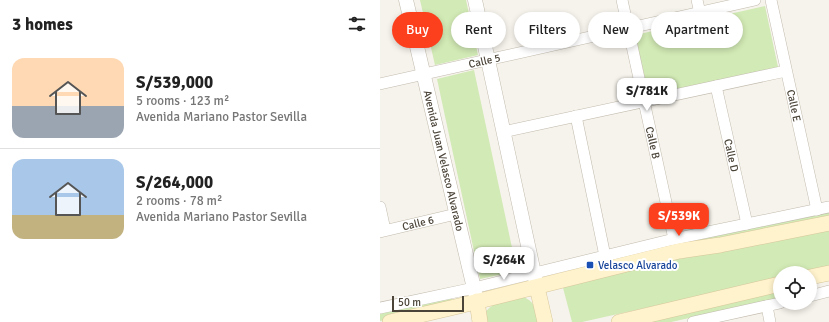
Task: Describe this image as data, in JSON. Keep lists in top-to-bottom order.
{
  "streets": {
    "main road": ["Avenida Juan Velasco Alvarado"],
    "street": [
      "Calle 5",
      "Calle E",
      "Calle B",
      "Calle D",
      "Calle 6"
    ]
  },
  "crossings": [
    ["Calle 5", "Avenida Juan Velasco Alvarado"],
    ["Avenida Juan Velasco Alvarado", "Calle 6"]
  ],
  "places": {
    "transit": ["Velasco Alvarado"]
  },
  "scale_bar": "50 m",
  "page": {
    "heading": "3 homes",
    "chip": [
      "Buy",
      "Rent",
      "Filters",
      "New",
      "Apartment"
    ],
    "list": [
      {
        "name": "S/539,000",
        "note": "5 rooms · 123 m² · Avenida Mariano Pastor Sevilla"
      },
      {
        "name": "S/264,000",
        "note": "2 rooms · 78 m² · Avenida Mariano Pastor Sevilla"
      }
    ],
    "price": ["S/781K", "S/539K", "S/264K"],
    "scale": "50 m"
  }
}
